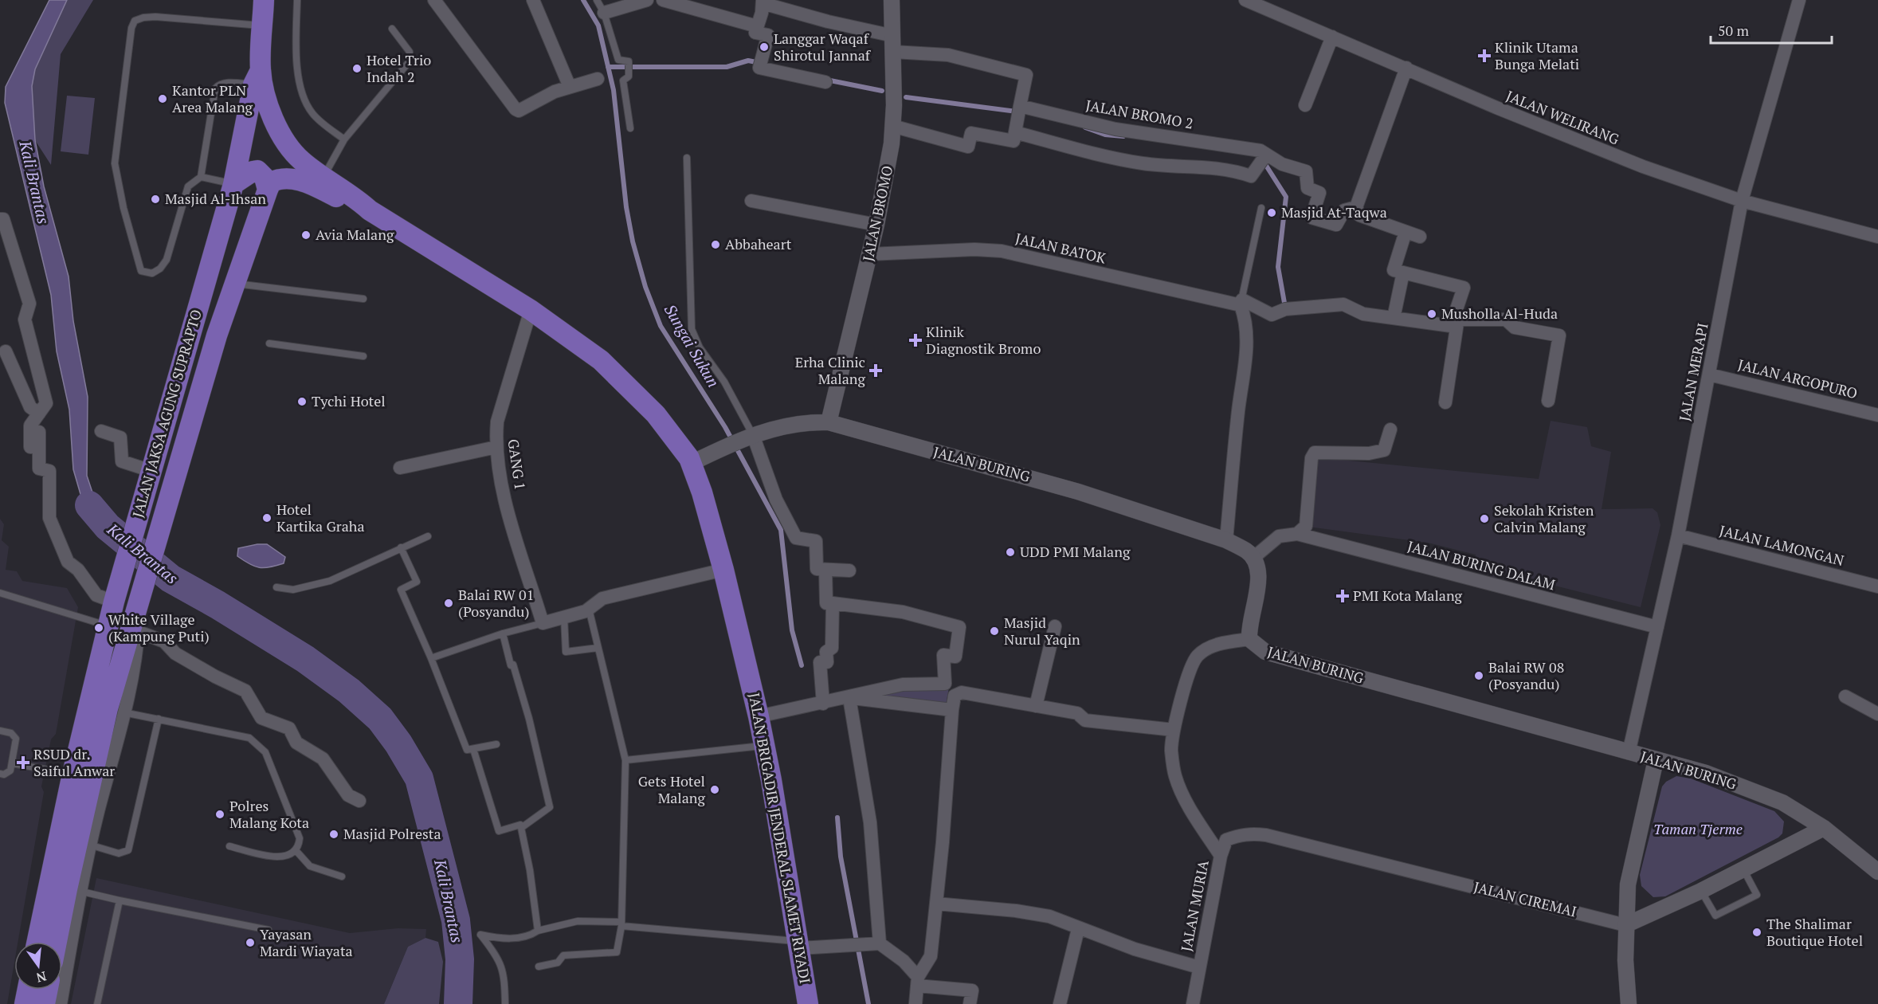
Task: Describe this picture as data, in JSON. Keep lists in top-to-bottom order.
{
  "streets": {
    "main road": ["JALAN JAKSA AGUNG SUPRAPTO", "JALAN BRIGADIR JENDERAL SLAMET RIYADI"],
    "street": [
      "JALAN BROMO 2",
      "JALAN WELIRANG",
      "JALAN BROMO",
      "JALAN BATOK",
      "JALAN MERAPI",
      "JALAN ARGOPURO",
      "GANG 1",
      "JALAN BURING",
      "JALAN LAMONGAN",
      "JALAN BURING DALAM",
      "JALAN CIREMAI",
      "JALAN MURIA"
    ]
  },
  "crossings": [
    ["JALAN WELIRANG", "JALAN MERAPI"],
    ["JALAN BROMO", "JALAN BATOK"],
    ["JALAN BROMO", "JALAN BURING"],
    ["JALAN MERAPI", "JALAN ARGOPURO"],
    ["JALAN MERAPI", "JALAN BURING"],
    ["JALAN MERAPI", "JALAN LAMONGAN"],
    ["JALAN MERAPI", "JALAN BURING DALAM"],
    ["JALAN JAKSA AGUNG SUPRAPTO", "JALAN BRIGADIR JENDERAL SLAMET RIYADI"],
    ["GANG 1", "JALAN BRIGADIR JENDERAL SLAMET RIYADI"],
    ["JALAN BURING", "JALAN BRIGADIR JENDERAL SLAMET RIYADI"],
    ["JALAN BURING", "JALAN MURIA"],
    ["JALAN CIREMAI", "JALAN MURIA"]
  ],
  "water": ["Kali Brantas", "Sungai Sukun"],
  "parks": ["Taman Tjerme"],
  "places": {
    "other": [
      "Langgar Waqaf Shirotul Jannaf",
      "Hotel Trio Indah 2",
      "Kantor PLN Area Malang",
      "Masjid Al-Ihsan",
      "Masjid At-Taqwa",
      "Avia Malang",
      "Abbaheart",
      "Musholla Al-Huda",
      "Tychi Hotel",
      "Hotel Kartika Graha",
      "Sekolah Kristen Calvin Malang",
      "UDD PMI Malang",
      "Balai RW 01 (Posyandu)",
      "White Village (Kampung Puti)",
      "Masjid Nurul Yaqin",
      "Balai RW 08 (Posyandu)",
      "Gets Hotel Malang",
      "Polres Malang Kota",
      "Masjid Polresta",
      "The Shalimar Boutique Hotel",
      "Yayasan Mardi Wiayata"
    ],
    "health": [
      "Klinik Utama Bunga Melati",
      "Klinik Diagnostik Bromo",
      "Erha Clinic Malang",
      "PMI Kota Malang",
      "RSUD dr. Saiful Anwar"
    ]
  },
  "scale_bar": "50 m",
  "north": "bottom"
}
